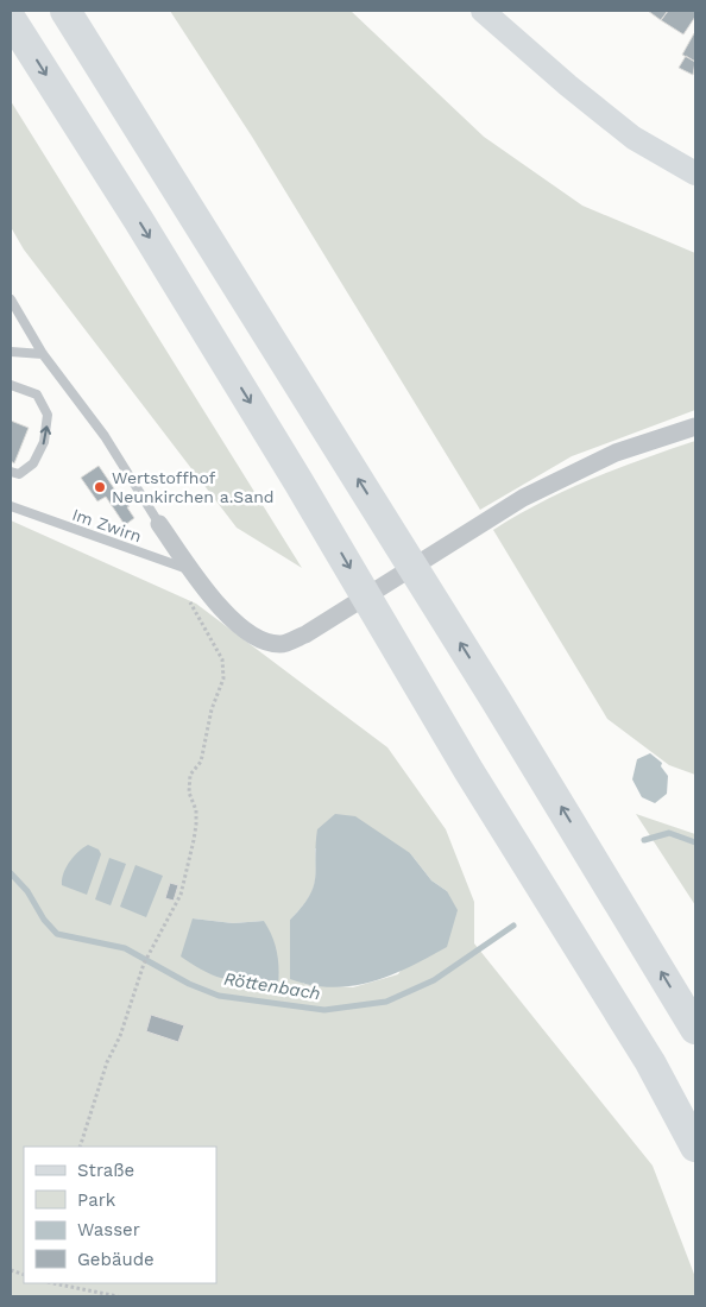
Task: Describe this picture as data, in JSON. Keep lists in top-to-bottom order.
{
  "streets": {
    "lane": ["Im Zwirn"]
  },
  "water": ["Röttenbach"],
  "places": ["Wertstoffhof Neunkirchen a.Sand"],
  "legend": [
    "Straße",
    "Park",
    "Wasser",
    "Gebäude"
  ]
}
